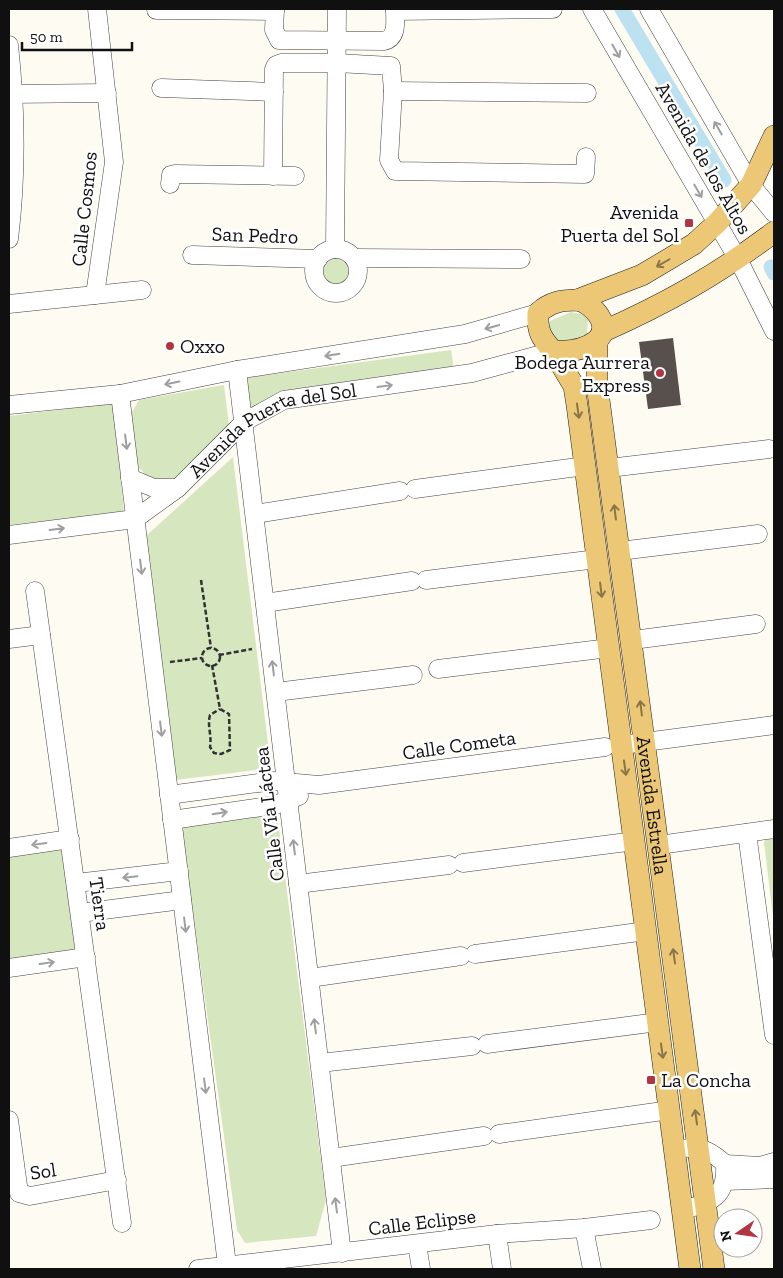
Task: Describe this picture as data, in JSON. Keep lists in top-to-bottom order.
{
  "streets": {
    "main road": ["Avenida Estrella"],
    "street": [
      "Avenida de los Altos",
      "Calle Cosmos",
      "San Pedro",
      "Avenida Puerta del Sol",
      "Calle Cometa",
      "Calle Vía Láctea",
      "Tierra",
      "Sol",
      "Calle Eclipse"
    ]
  },
  "crossings": [
    ["Avenida Puerta del Sol", "Avenida Estrella"],
    ["Avenida Puerta del Sol", "Calle Vía Láctea"],
    ["Calle Cometa", "Avenida Estrella"],
    ["Calle Cometa", "Calle Vía Láctea"],
    ["Calle Vía Láctea", "Calle Eclipse"],
    ["Tierra", "Sol"]
  ],
  "places": {
    "transit": ["Avenida Puerta del Sol", "La Concha"],
    "other": ["Oxxo", "Bodega Aurrera Express"]
  },
  "scale_bar": "50 m",
  "north": "left"
}
